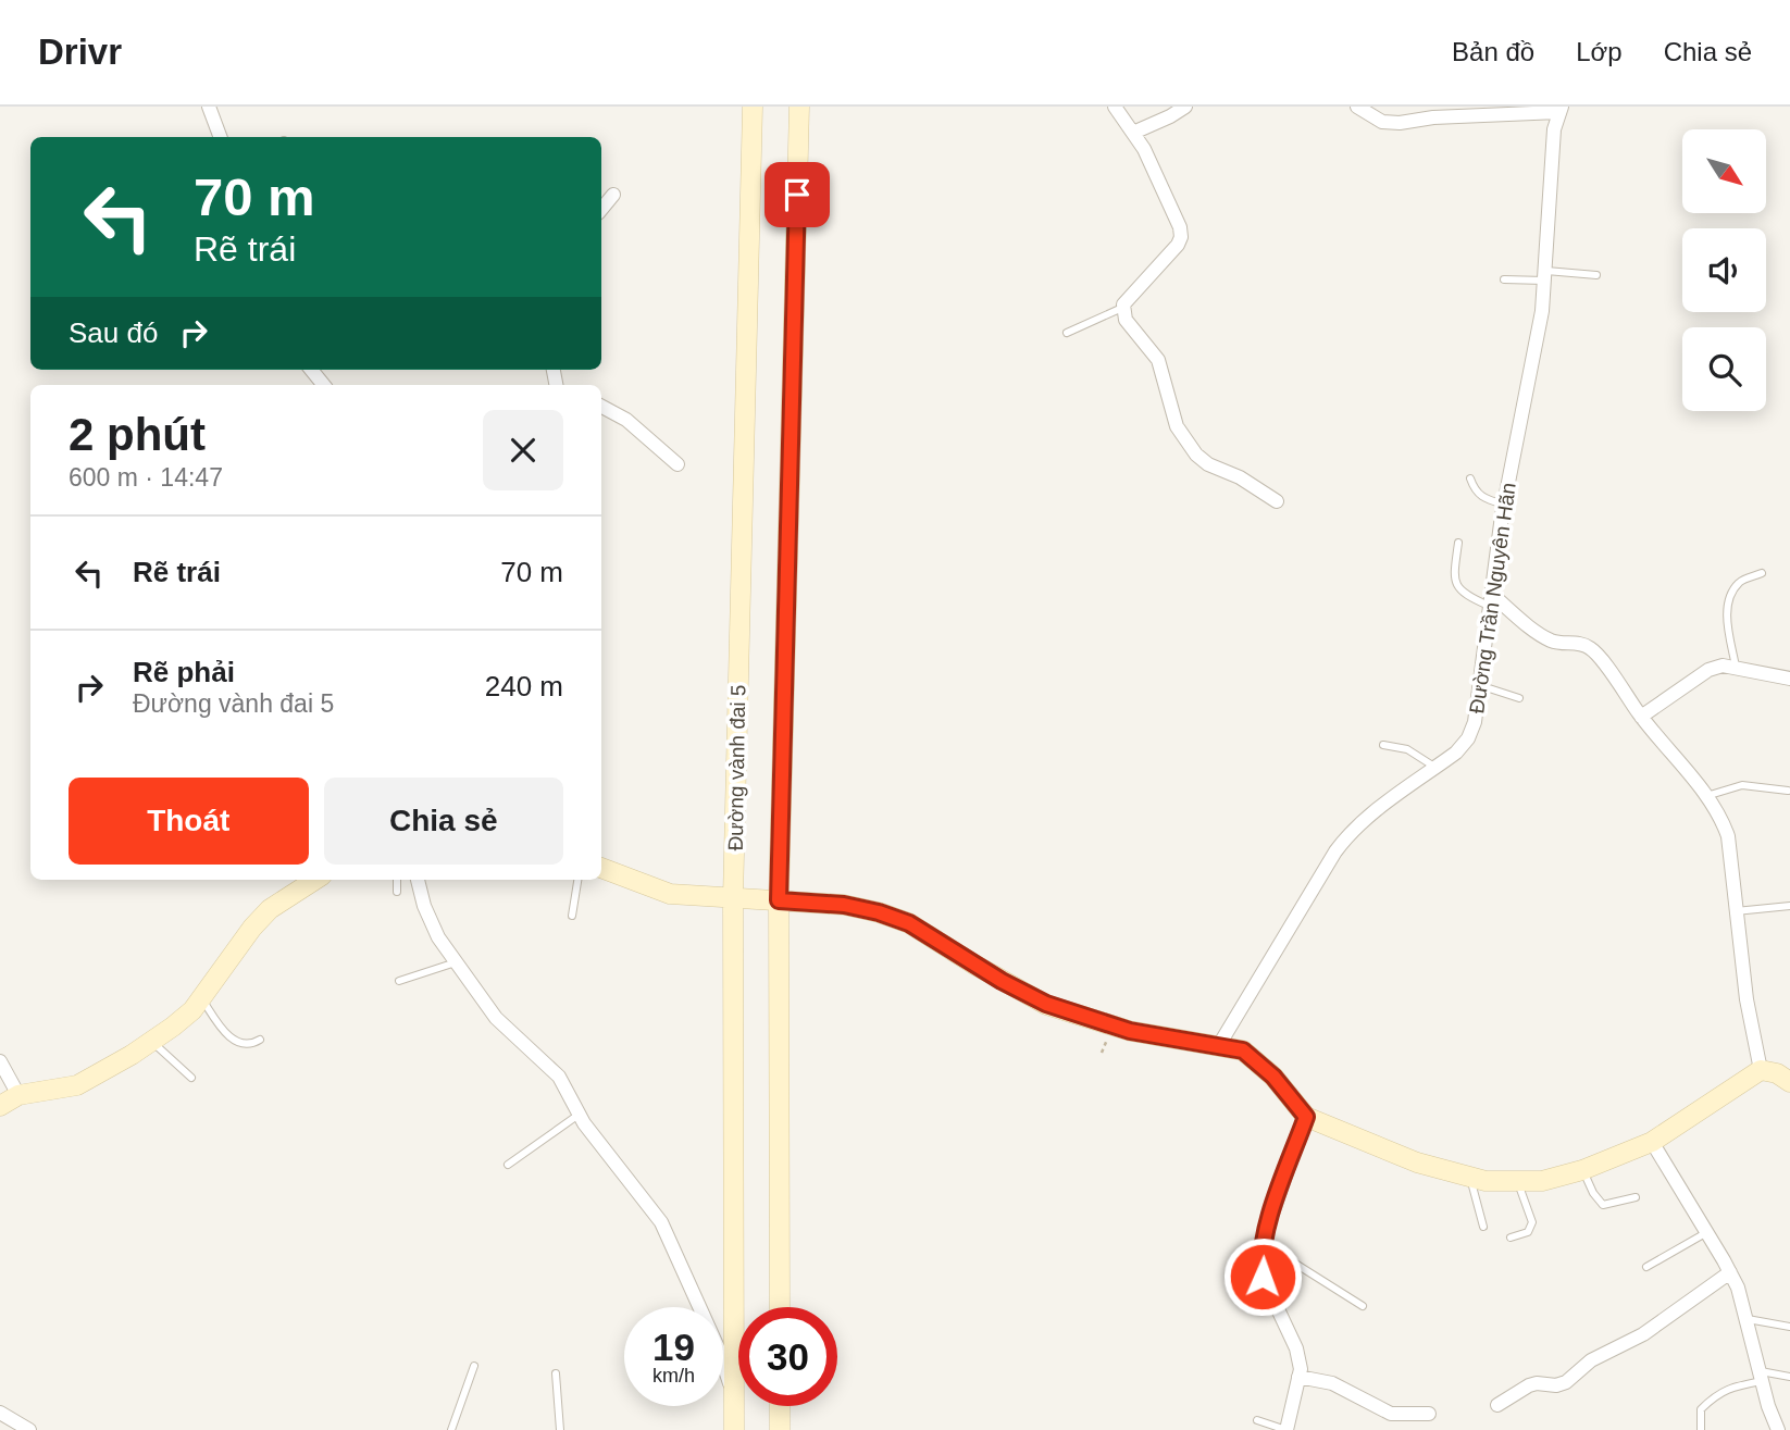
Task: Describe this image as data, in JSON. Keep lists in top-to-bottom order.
{
  "streets": {
    "main road": ["Đường vành đai 5"],
    "street": ["Đường Trần Nguyên Hãn"]
  },
  "north": "bottom right",
  "page": {
    "header": "Drivr",
    "nav": ["Bản đồ", "Lớp", "Chia sẻ"],
    "turn": ["70 m", "Rẽ trái"],
    "then": "Sau đó",
    "heading": ["2 phút", "600 m · 14:47"],
    "list": [
      {
        "name": "Rẽ trái",
        "value": "70 m"
      },
      {
        "name": "Rẽ phải",
        "note": "Đường vành đai 5",
        "value": "240 m"
      }
    ],
    "buttons": ["Thoát", "Chia sẻ"],
    "speed": "19 km/h",
    "limit": "30"
  }
}
